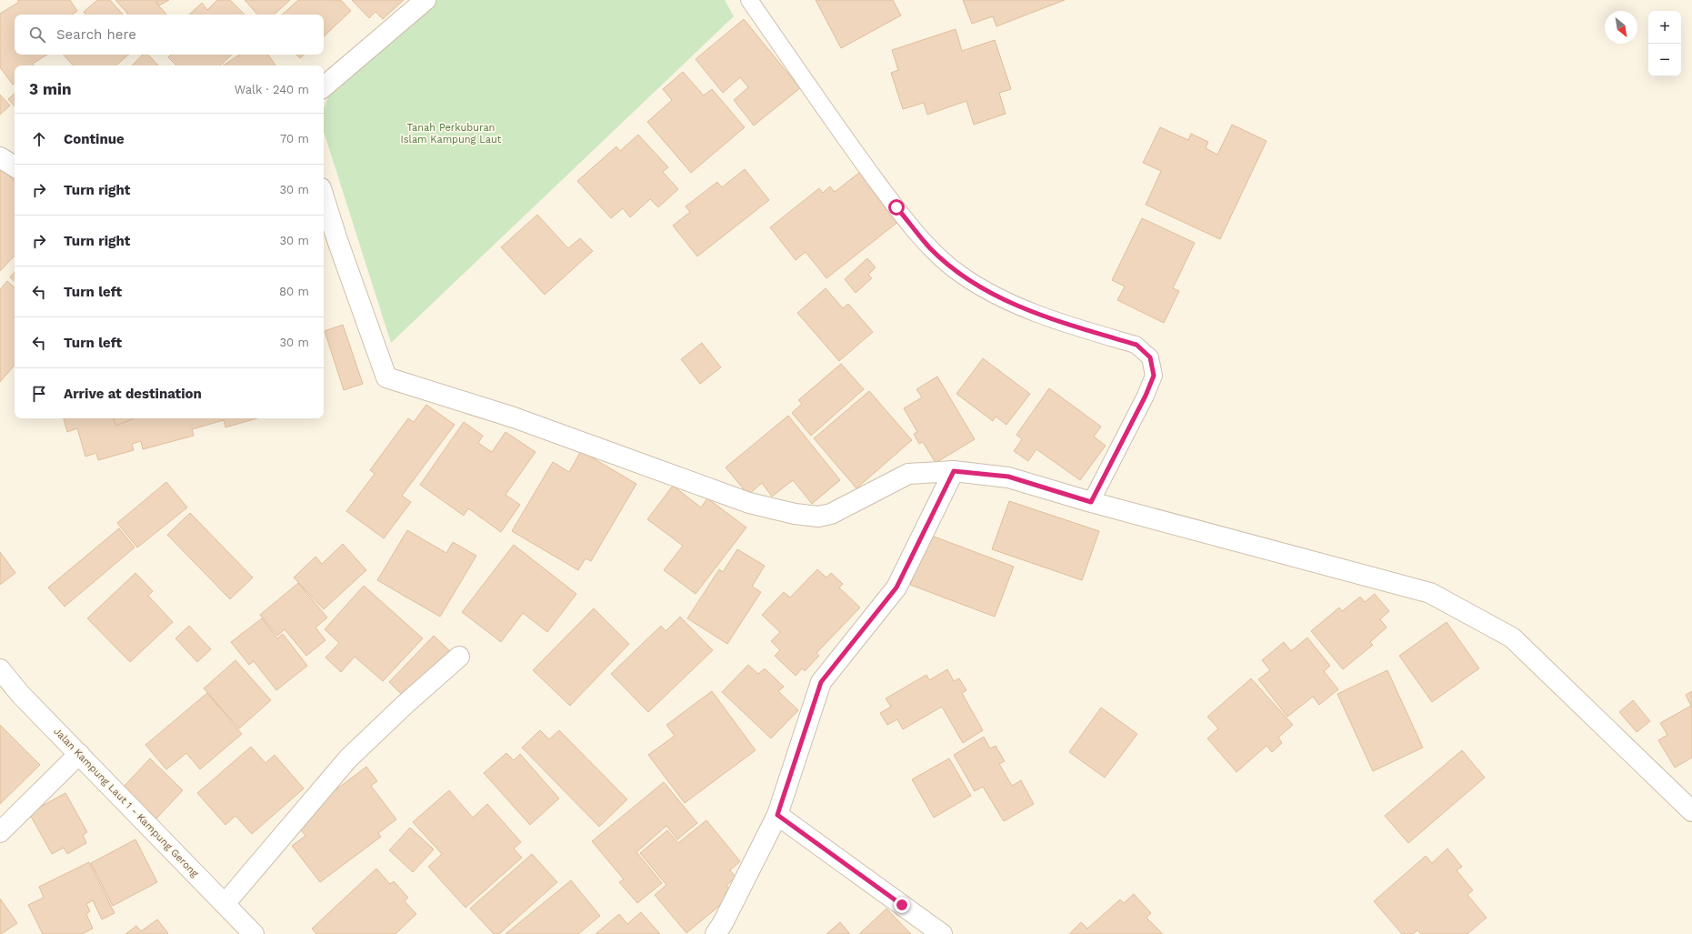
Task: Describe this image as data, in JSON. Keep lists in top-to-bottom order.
{
  "streets": {
    "street": ["Jalan Kampung Laut 1 - Kampung Gerong"]
  },
  "parks": ["Tanah Perkuburan Islam Kampung Laut"],
  "north": "bottom right",
  "page": {
    "map_buttons": ["+", "−"],
    "search": "Search here",
    "heading": ["3 min", "Walk · 240 m"],
    "list": [
      ["Continue", "70 m"],
      ["Turn right", "30 m"],
      ["Turn right", "30 m"],
      ["Turn left", "80 m"],
      ["Turn left", "30 m"],
      "Arrive at destination"
    ]
  }
}
